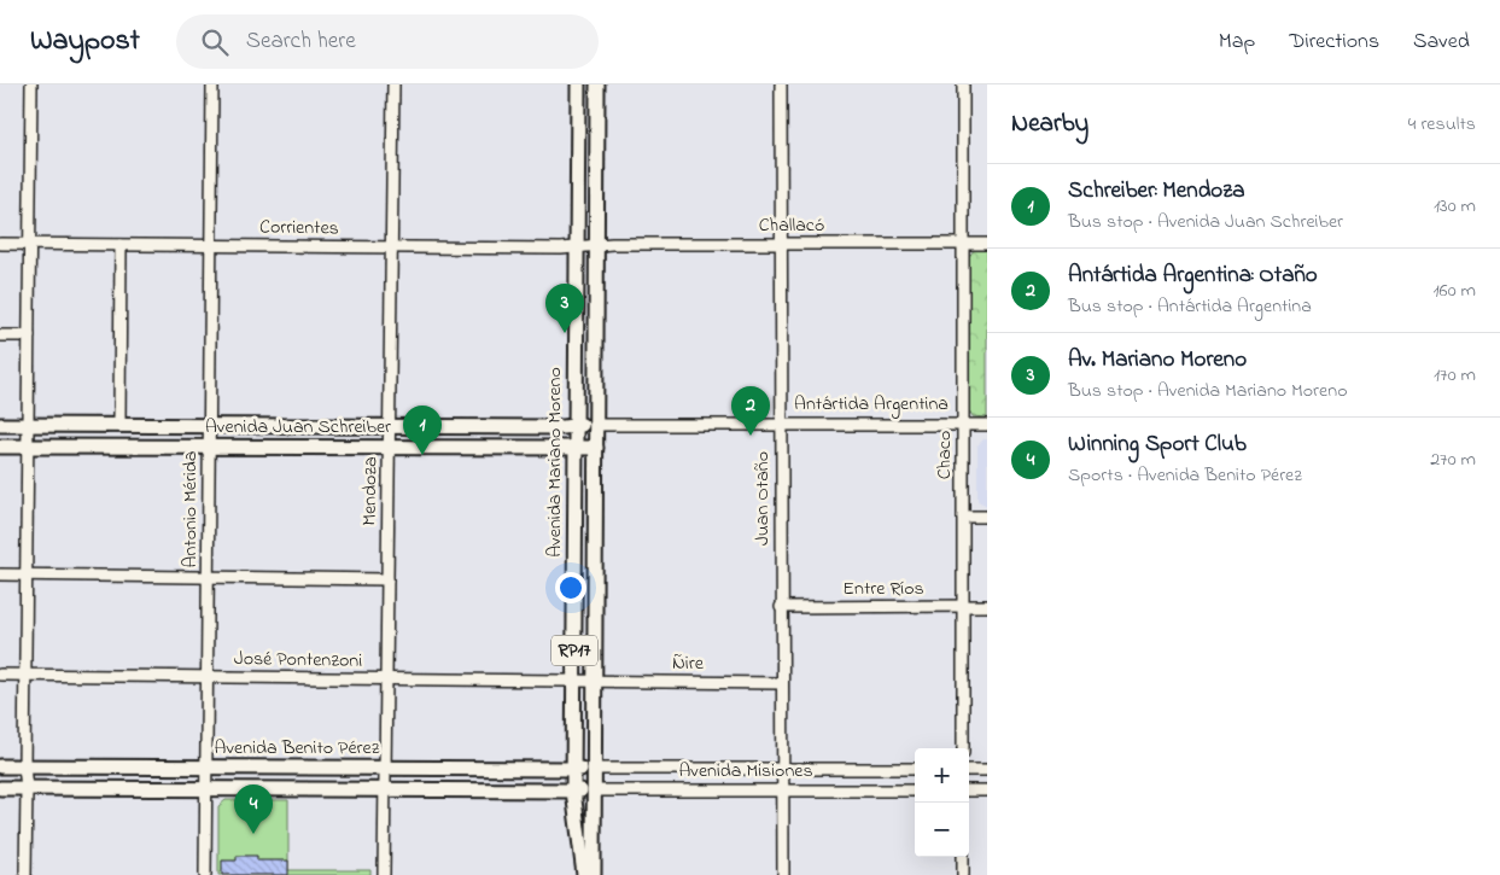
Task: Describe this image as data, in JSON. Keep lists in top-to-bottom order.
{
  "streets": {
    "main road": [
      "Antártida Argentina",
      "Avenida Juan Schreiber",
      "Avenida Mariano Moreno",
      "RP17",
      "Avenida Benito Pérez",
      "Avenida Misiones"
    ],
    "street": [
      "Challacó",
      "Corrientes",
      "Chaco",
      "Mendoza",
      "Juan Otaño",
      "Antonio Mérida",
      "Entre Ríos",
      "José Pontenzoni",
      "Ñire"
    ]
  },
  "crossings": [
    ["Challacó", "Corrientes"],
    ["Challacó", "Chaco"],
    ["Challacó", "Avenida Mariano Moreno"],
    ["Challacó", "Juan Otaño"],
    ["Corrientes", "Avenida Mariano Moreno"],
    ["Corrientes", "Mendoza"],
    ["Corrientes", "Antonio Mérida"],
    ["Antártida Argentina", "Avenida Juan Schreiber"],
    ["Antártida Argentina", "Chaco"],
    ["Antártida Argentina", "Avenida Mariano Moreno"],
    ["Antártida Argentina", "Juan Otaño"],
    ["Avenida Juan Schreiber", "Avenida Mariano Moreno"],
    ["Avenida Juan Schreiber", "Mendoza"],
    ["Avenida Juan Schreiber", "Antonio Mérida"],
    ["Chaco", "Entre Ríos"],
    ["Avenida Mariano Moreno", "José Pontenzoni"],
    ["Avenida Mariano Moreno", "Ñire"],
    ["Avenida Mariano Moreno", "Avenida Benito Pérez"],
    ["Avenida Mariano Moreno", "Avenida Misiones"],
    ["Mendoza", "José Pontenzoni"],
    ["Mendoza", "Avenida Benito Pérez"],
    ["Juan Otaño", "Entre Ríos"],
    ["Juan Otaño", "Ñire"],
    ["Juan Otaño", "Avenida Misiones"],
    ["Antonio Mérida", "José Pontenzoni"],
    ["Antonio Mérida", "Avenida Benito Pérez"],
    ["José Pontenzoni", "Ñire"],
    ["Avenida Benito Pérez", "Avenida Misiones"]
  ],
  "page": {
    "header": "Waypost",
    "search": "Search here",
    "nav": ["Map", "Directions", "Saved"],
    "heading": ["Nearby", "4 results"],
    "list": [
      {
        "mark": "1",
        "name": "Schreiber: Mendoza",
        "note": "Bus stop · Avenida Juan Schreiber",
        "value": "130 m"
      },
      {
        "mark": "2",
        "name": "Antártida Argentina: Otaño",
        "note": "Bus stop · Antártida Argentina",
        "value": "160 m"
      },
      {
        "mark": "3",
        "name": "Av. Mariano Moreno",
        "note": "Bus stop · Avenida Mariano Moreno",
        "value": "170 m"
      },
      {
        "mark": "4",
        "name": "Winning Sport Club",
        "note": "Sports · Avenida Benito Pérez",
        "value": "270 m"
      }
    ],
    "pins": [
      "3",
      "2",
      "1",
      "4"
    ],
    "map_buttons": ["+", "−"]
  }
}
